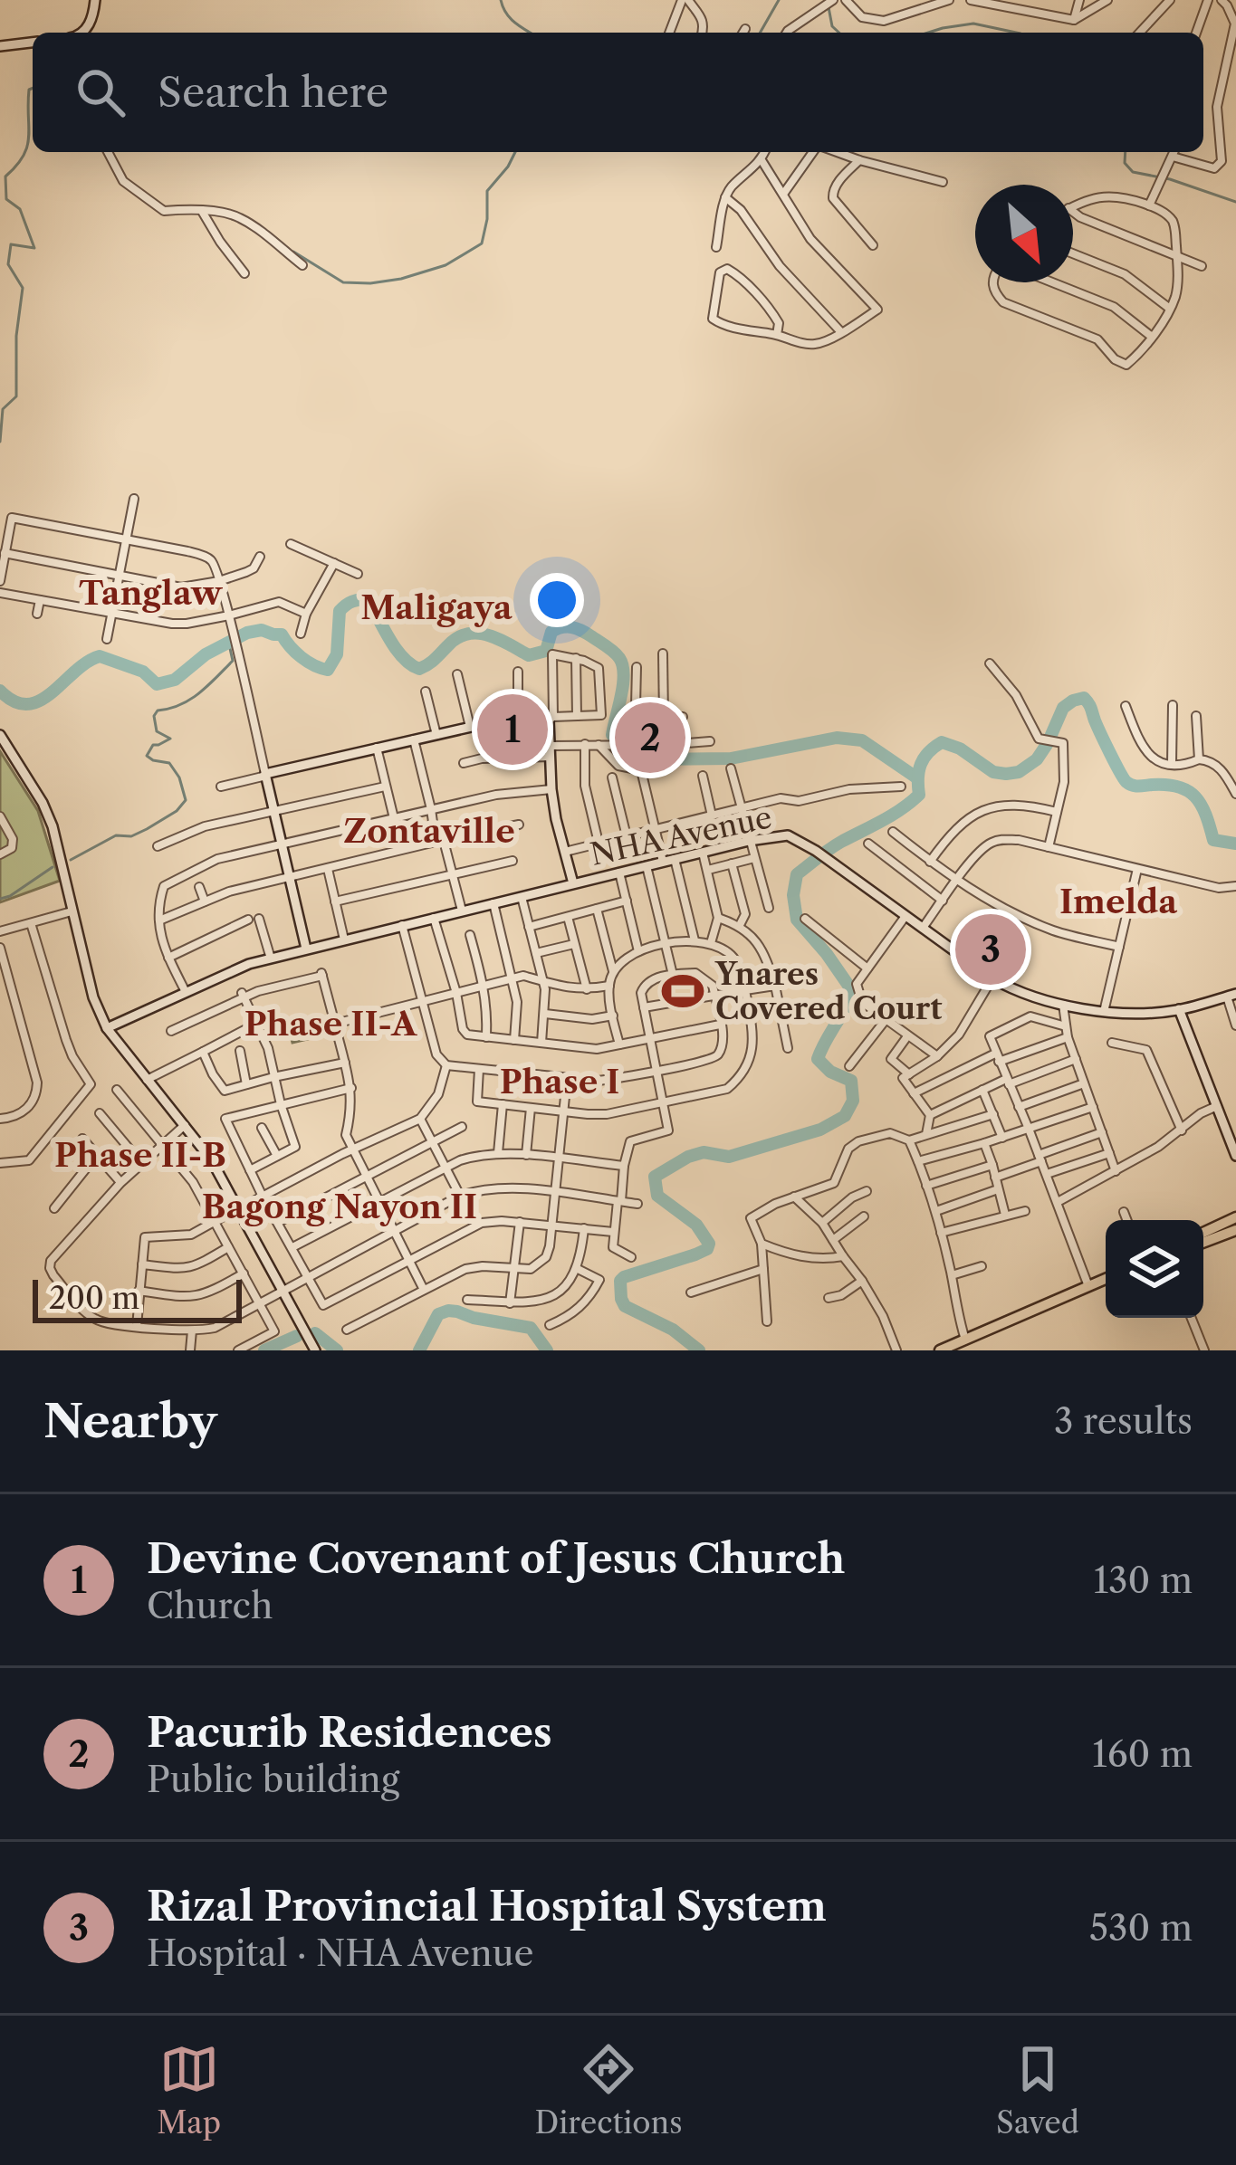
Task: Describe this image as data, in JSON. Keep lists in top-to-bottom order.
{
  "streets": {
    "street": ["NHA Avenue"]
  },
  "districts": [
    "Tanglaw",
    "Maligaya",
    "Zontaville",
    "Imelda",
    "Phase II-A",
    "Phase I",
    "Phase II-B",
    "Bagong Nayon II"
  ],
  "places": {
    "sports": ["Ynares Covered Court"]
  },
  "scale_bar": "200 m",
  "north": "bottom right",
  "page": {
    "search": "Search here",
    "pins": ["1", "2", "3"],
    "scale": "200 m",
    "heading": ["Nearby", "3 results"],
    "list": [
      {
        "mark": "1",
        "name": "Devine Covenant of Jesus Church",
        "note": "Church",
        "value": "130 m"
      },
      {
        "mark": "2",
        "name": "Pacurib Residences",
        "note": "Public building",
        "value": "160 m"
      },
      {
        "mark": "3",
        "name": "Rizal Provincial Hospital System",
        "note": "Hospital · NHA Avenue",
        "value": "530 m"
      }
    ],
    "nav": ["Map", "Directions", "Saved"]
  }
}
